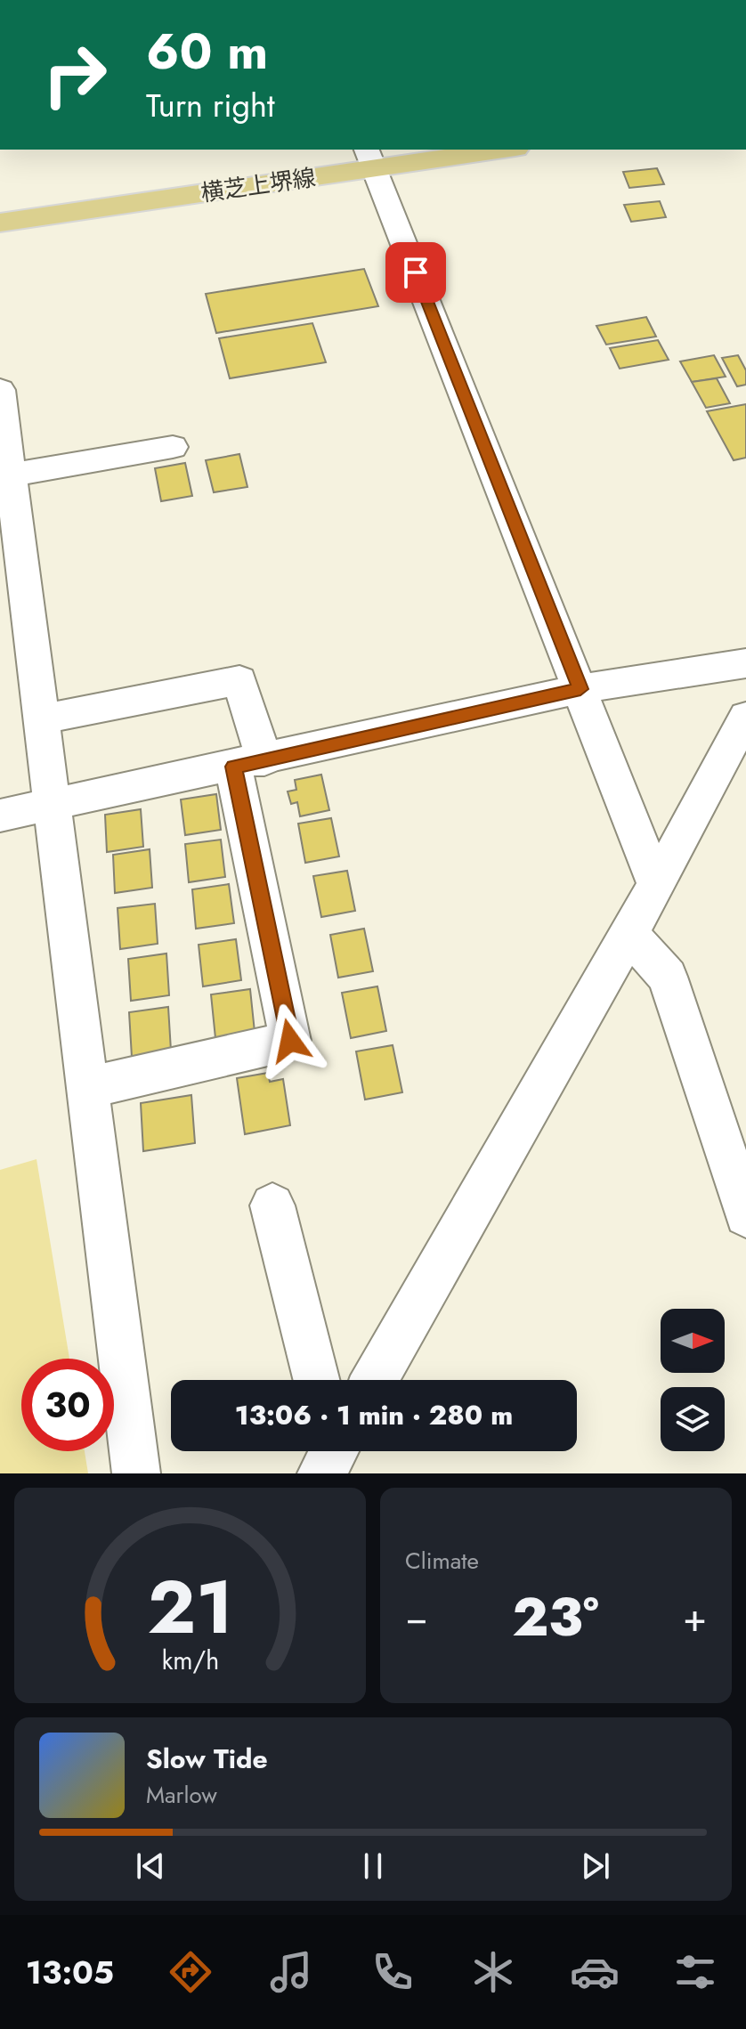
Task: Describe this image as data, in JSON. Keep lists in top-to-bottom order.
{
  "streets": {
    "main road": ["横芝上堺線"]
  },
  "north": "right",
  "page": {
    "turn": ["60 m", "Turn right"],
    "limit": "30",
    "trip": "13:06 · 1 min · 280 m",
    "tile": "Climate",
    "heat": ["−", "23°", "+"],
    "song": ["Slow Tide", "Marlow"],
    "tabs": "13:05",
    "gauge": ["21", "km/h"]
  }
}
